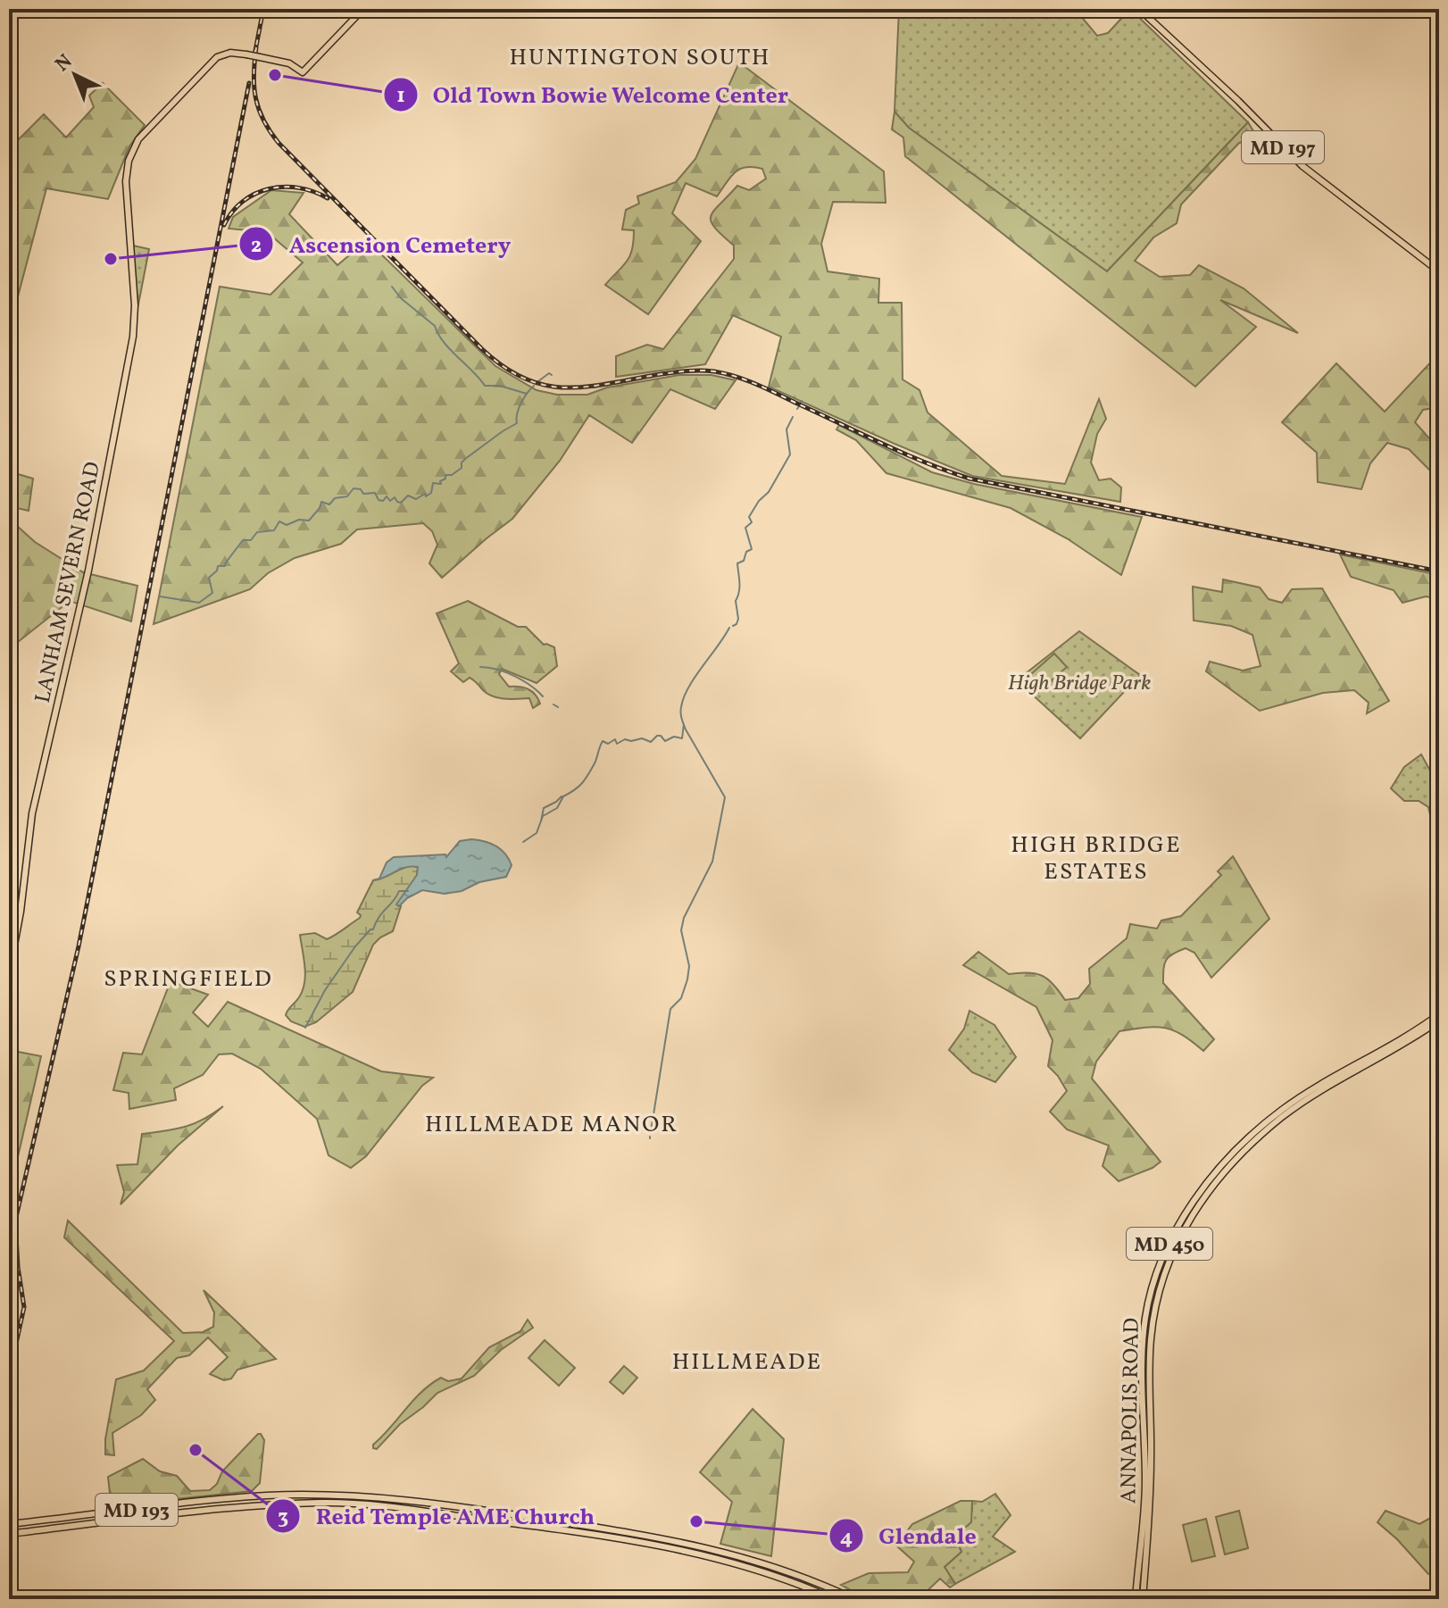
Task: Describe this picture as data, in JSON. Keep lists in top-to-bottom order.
{
  "streets": {
    "main road": [
      "MD 197",
      "LANHAM SEVERN ROAD",
      "MD 450",
      "ANNAPOLIS ROAD",
      "MD 193"
    ]
  },
  "districts": [
    "HUNTINGTON SOUTH",
    "HIGH BRIDGE ESTATES",
    "SPRINGFIELD",
    "HILLMEADE MANOR",
    "HILLMEADE"
  ],
  "parks": ["High Bridge Park"],
  "places": [
    "Old Town Bowie Welcome Center",
    "Ascension Cemetery",
    "Reid Temple AME Church",
    "Glendale"
  ],
  "north": "top left"
}
